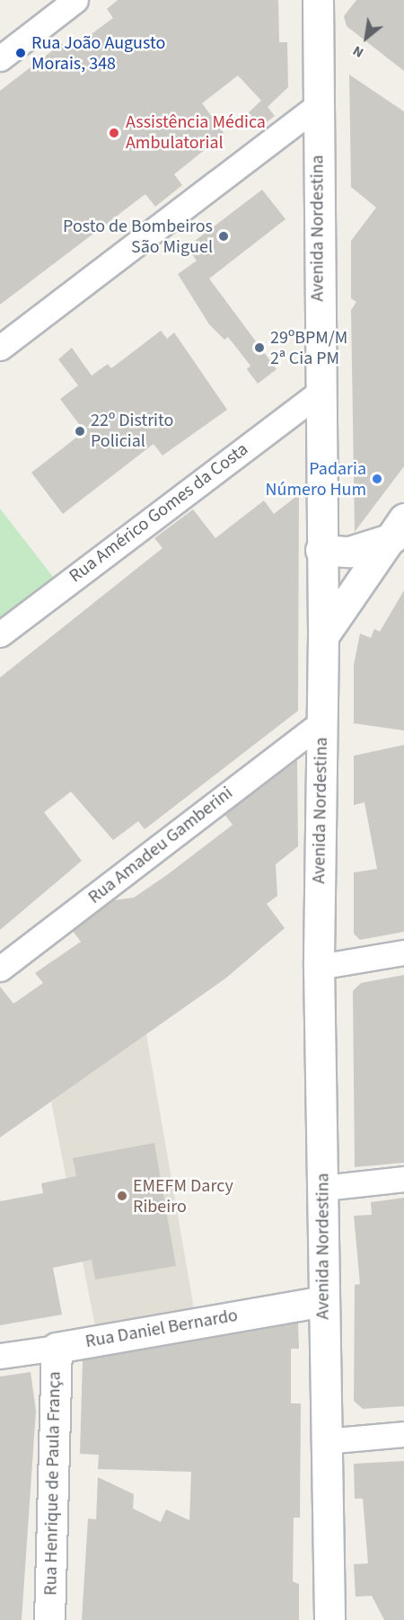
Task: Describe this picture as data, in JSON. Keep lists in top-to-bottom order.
{
  "streets": {
    "main road": ["Avenida Nordestina", "Rua Daniel Bernardo", "Rua Henrique de Paula França"],
    "street": ["Rua Américo Gomes da Costa", "Rua Amadeu Gamberini"]
  },
  "crossings": [
    ["Avenida Nordestina", "Rua Américo Gomes da Costa"],
    ["Avenida Nordestina", "Rua Amadeu Gamberini"],
    ["Avenida Nordestina", "Rua Daniel Bernardo"],
    ["Rua Daniel Bernardo", "Rua Henrique de Paula França"]
  ],
  "places": [
    "Rua João Augusto Morais, 348",
    "Assistência Médica Ambulatorial",
    "Posto de Bombeiros São Miguel",
    "29ºBPM/M 2ª Cia PM",
    "22º Distrito Policial",
    "Padaria Número Hum",
    "EMEFM Darcy Ribeiro"
  ],
  "north": "bottom left"
}
